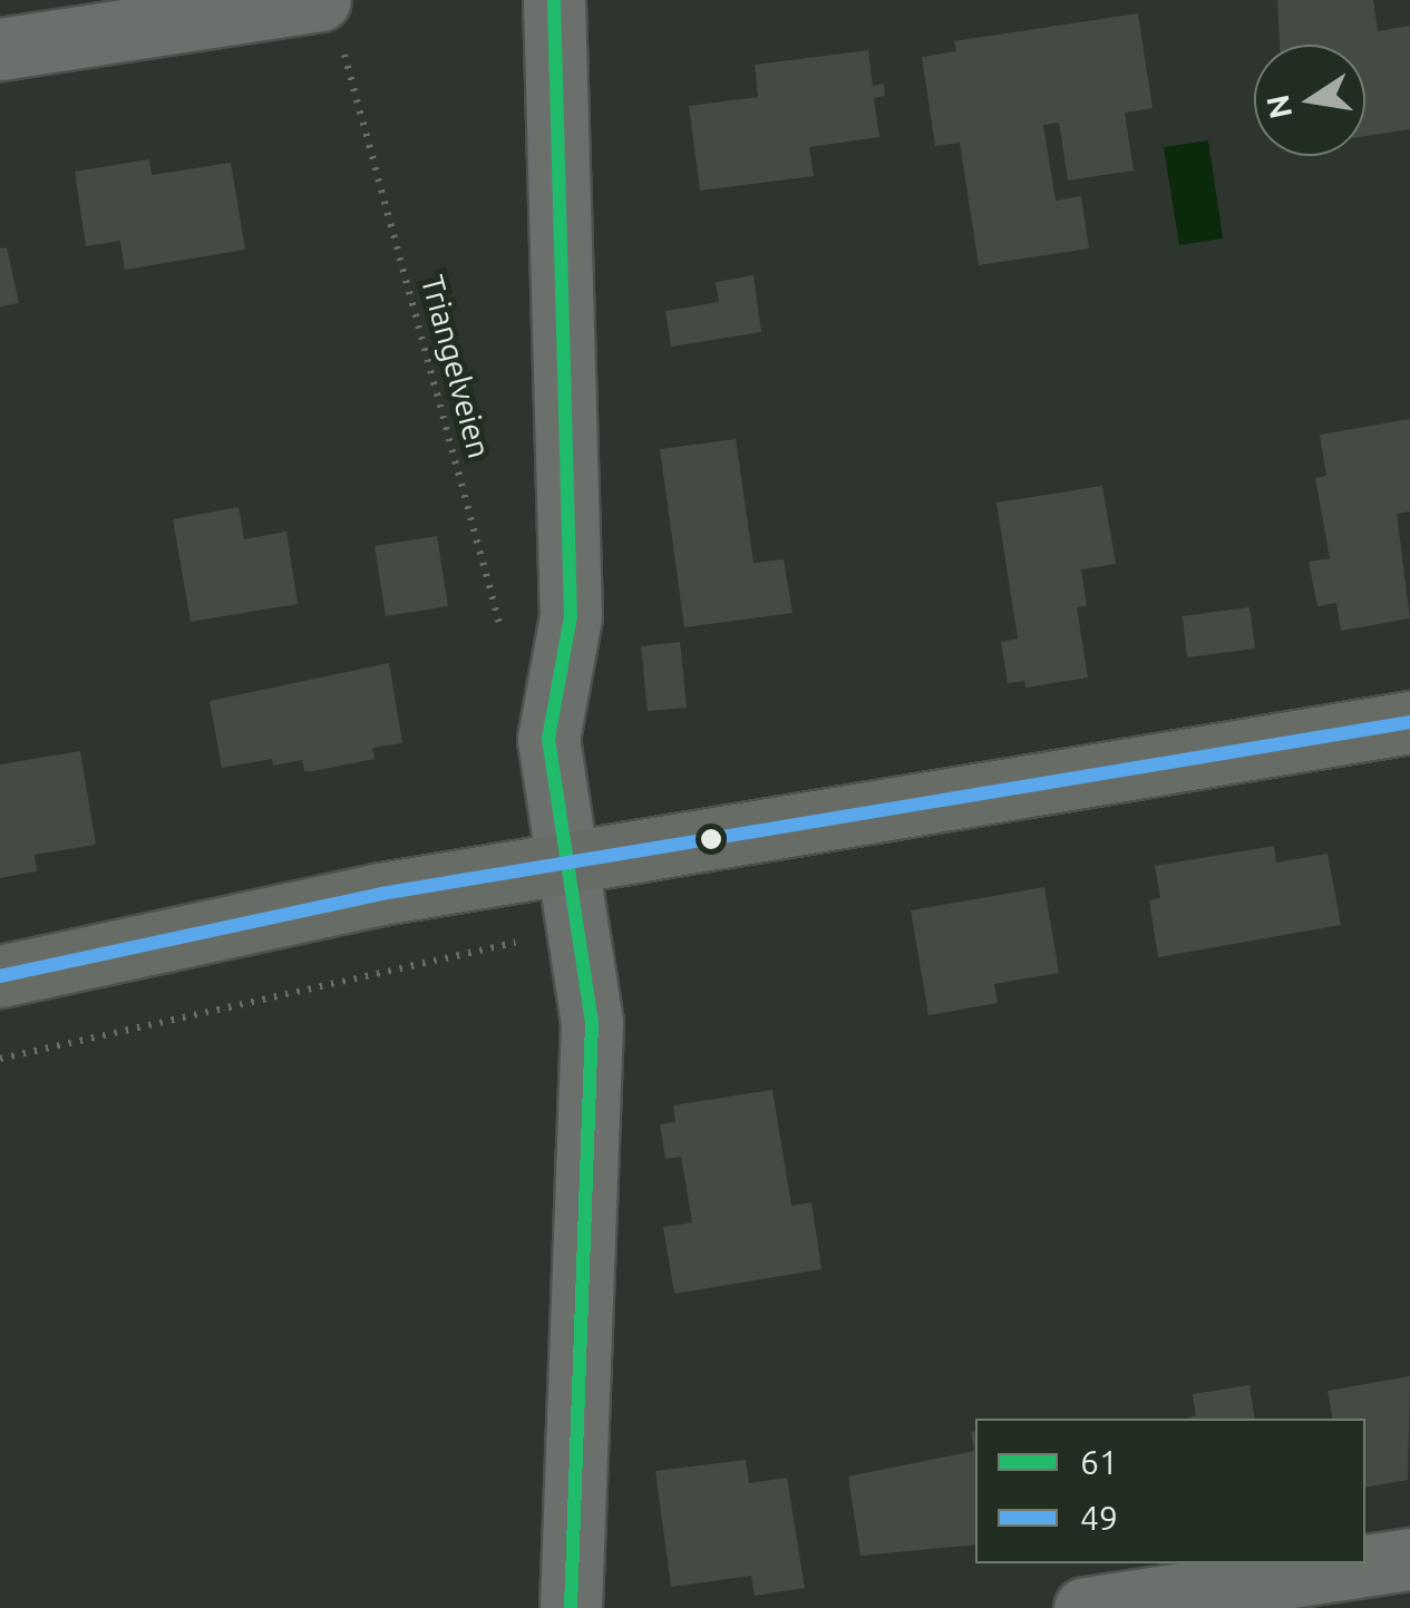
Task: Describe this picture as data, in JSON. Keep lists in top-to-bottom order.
{
  "streets": {
    "path": ["Triangelveien"]
  },
  "lines": ["transit line 61", "transit line 49"],
  "legend": ["61", "49"],
  "north": "left"
}
